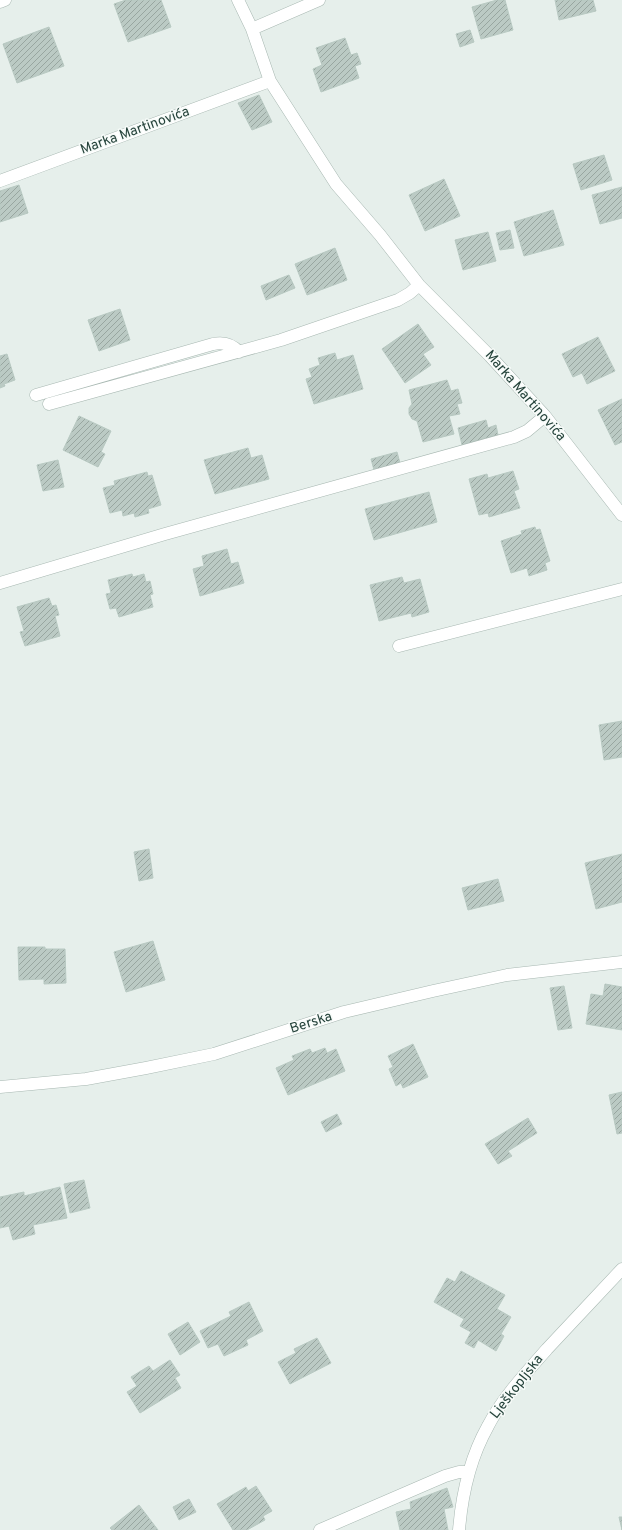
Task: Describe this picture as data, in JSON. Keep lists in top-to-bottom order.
{
  "streets": {
    "street": ["Marka Martinovića", "Berska", "Lješkopljska"]
  }
}
